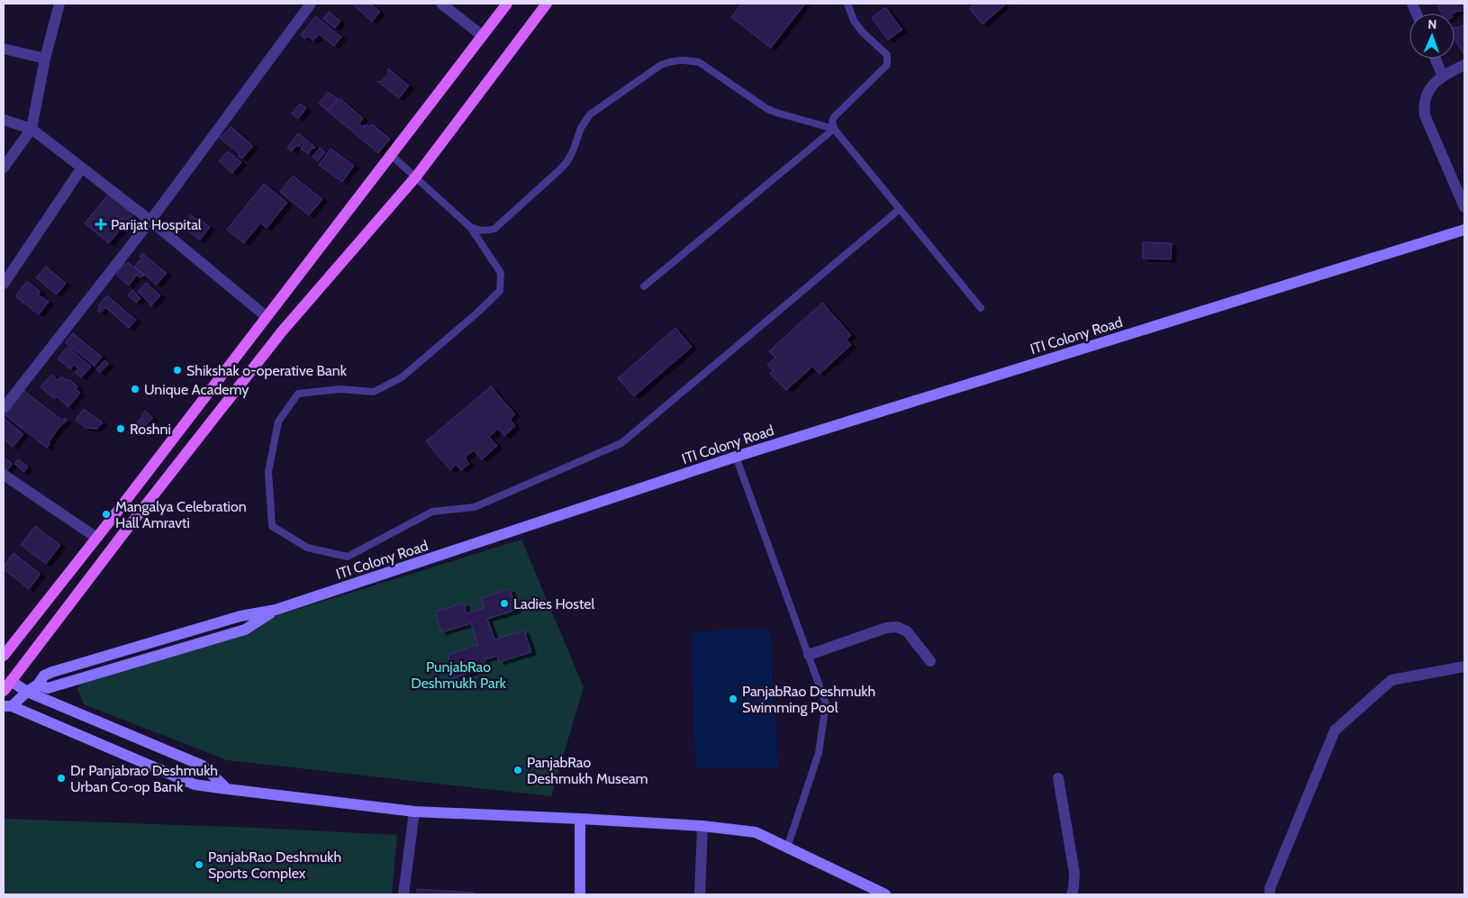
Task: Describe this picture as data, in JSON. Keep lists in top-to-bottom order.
{
  "streets": {
    "street": ["ITI Colony Road"]
  },
  "parks": ["PunjabRao Deshmukh Park"],
  "places": {
    "health": ["Parijat Hospital"],
    "other": [
      "Shikshak o-operative Bank",
      "Unique Academy",
      "Roshni",
      "Mangalya Celebration Hall Amravti",
      "Ladies Hostel",
      "PanjabRao Deshmukh Swimming Pool",
      "PanjabRao Deshmukh Museam",
      "Dr Panjabrao Deshmukh Urban Co-op Bank",
      "PanjabRao Deshmukh Sports Complex"
    ]
  },
  "north": "top"
}
